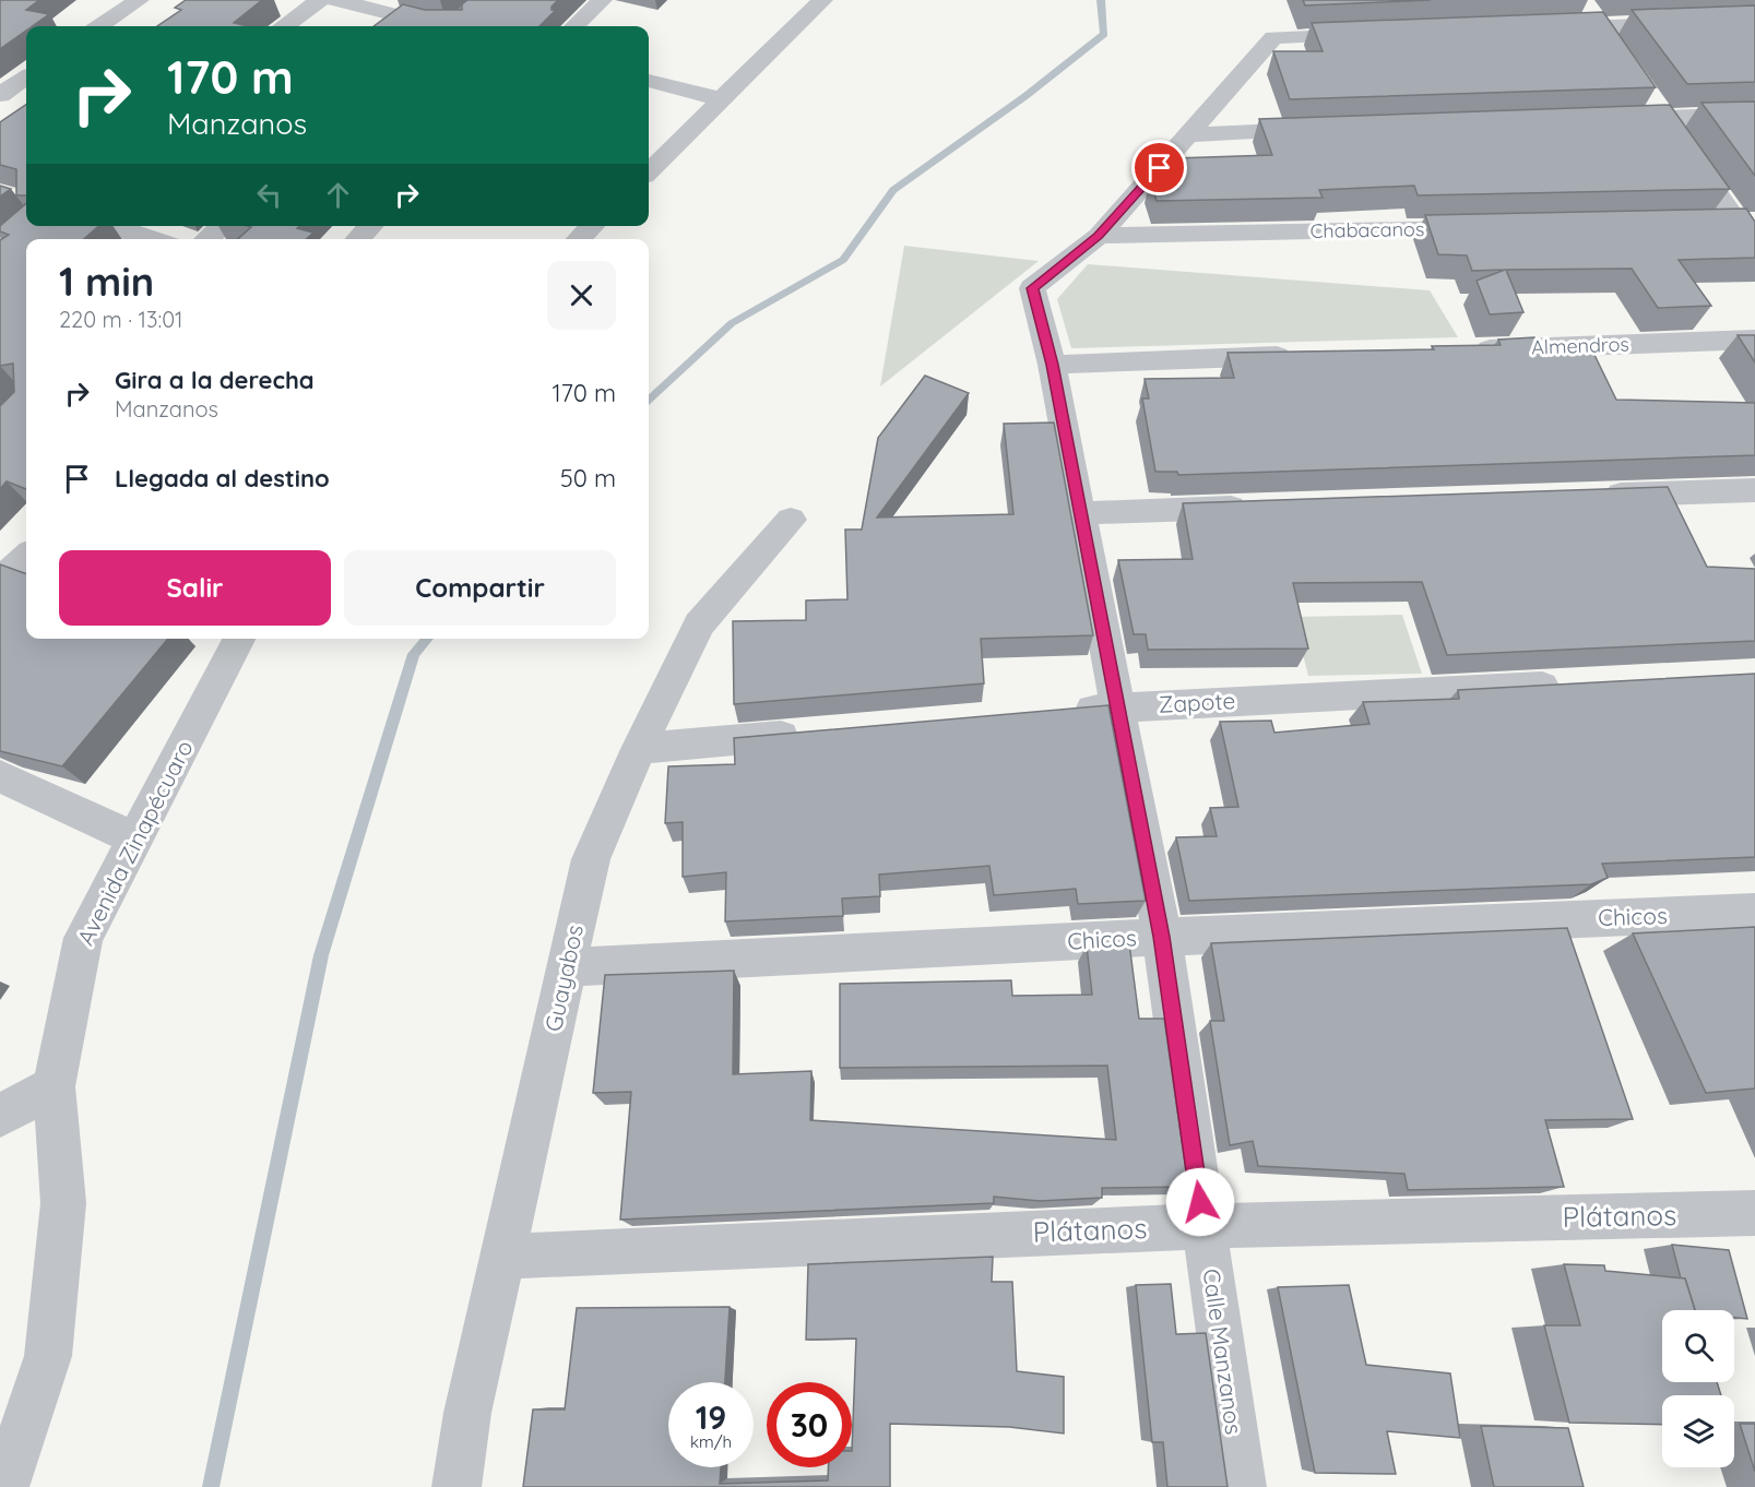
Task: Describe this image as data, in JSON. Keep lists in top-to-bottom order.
{
  "streets": {
    "street": [
      "Chabacanos",
      "Almendros",
      "Zapote",
      "Avenida Zinapécuaro",
      "Chicos",
      "Guayabos",
      "Plátanos",
      "Calle Manzanos"
    ]
  },
  "crossings": [
    ["Chabacanos", "Calle Manzanos"],
    ["Zapote", "Calle Manzanos"],
    ["Chicos", "Guayabos"],
    ["Chicos", "Calle Manzanos"],
    ["Guayabos", "Plátanos"],
    ["Plátanos", "Calle Manzanos"]
  ],
  "page": {
    "turn": ["170 m", "Manzanos"],
    "heading": ["1 min", "220 m · 13:01"],
    "list": [
      {
        "name": "Gira a la derecha",
        "note": "Manzanos",
        "value": "170 m"
      },
      {
        "name": "Llegada al destino",
        "value": "50 m"
      }
    ],
    "buttons": ["Salir", "Compartir"],
    "speed": "19 km/h",
    "limit": "30"
  }
}
